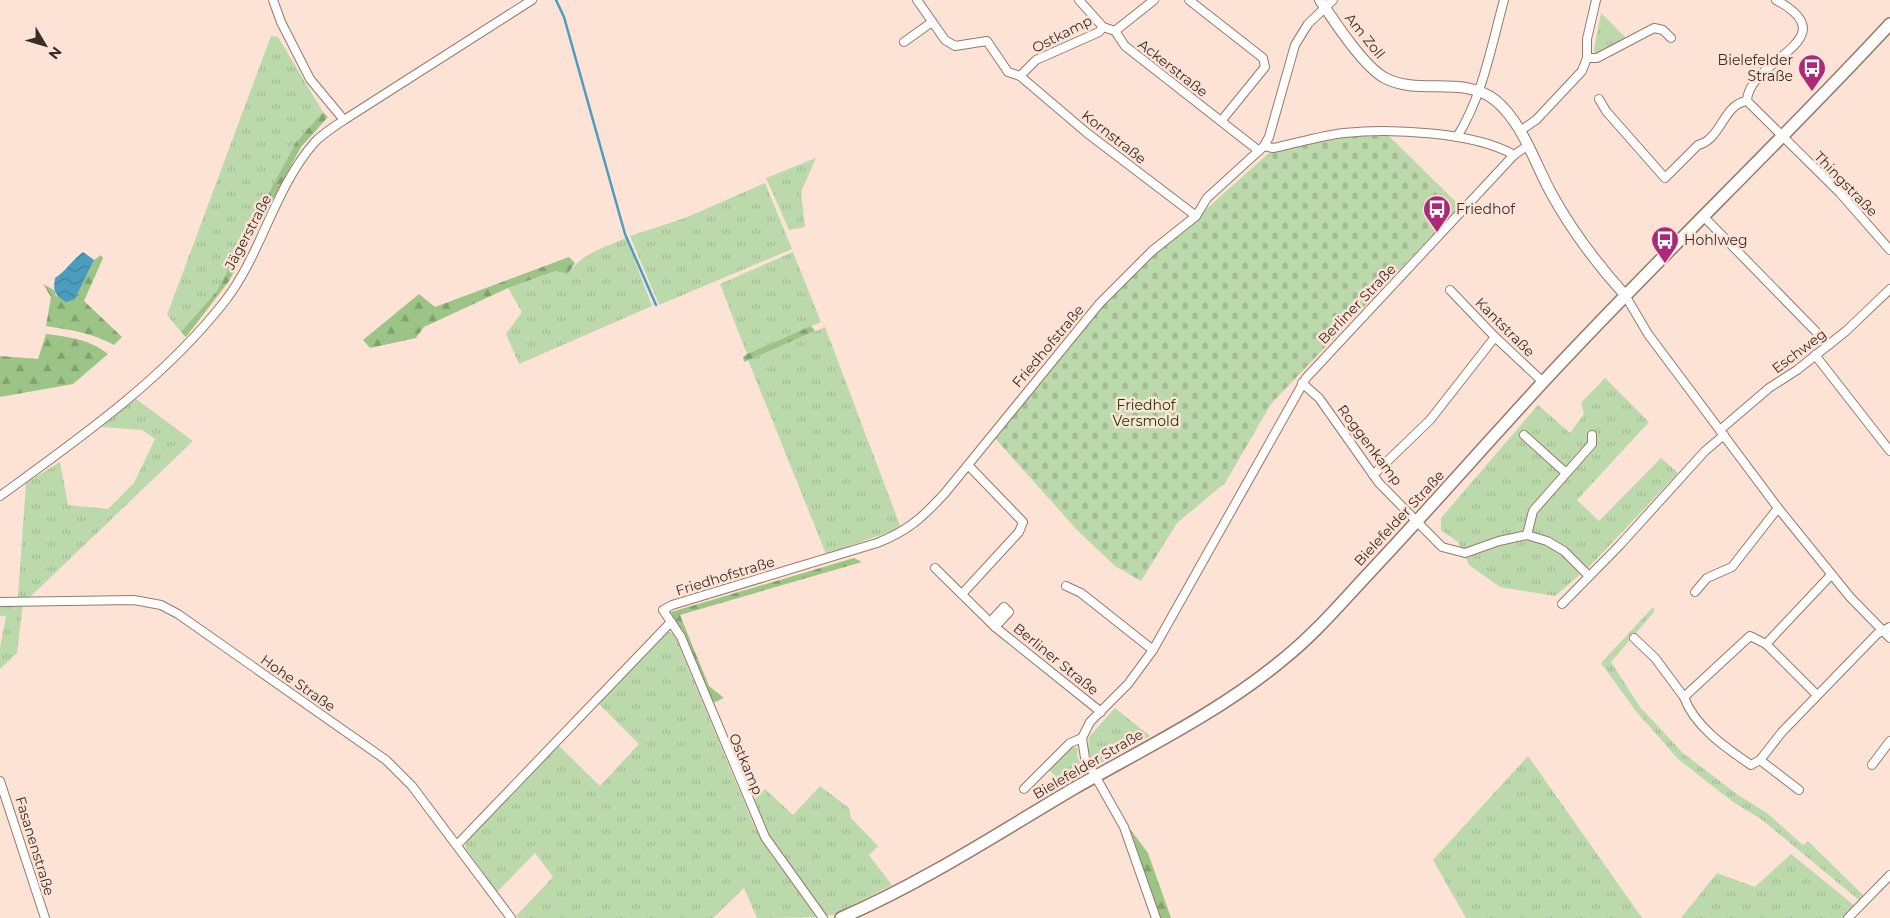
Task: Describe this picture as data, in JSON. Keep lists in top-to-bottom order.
{
  "streets": {
    "main road": ["Bielefelder Straße"],
    "street": [
      "Ostkamp",
      "Am Zoll",
      "Ackerstraße",
      "Kornstraße",
      "Thingstraße",
      "Jägerstraße",
      "Berliner Straße",
      "Kantstraße",
      "Friedhofstraße",
      "Eschweg",
      "Roggenkamp",
      "Hohe Straße",
      "Fasanenstraße"
    ]
  },
  "crossings": [
    ["Ostkamp", "Kornstraße"],
    ["Ostkamp", "Friedhofstraße"],
    ["Ackerstraße", "Friedhofstraße"],
    ["Kornstraße", "Friedhofstraße"],
    ["Thingstraße", "Bielefelder Straße"],
    ["Berliner Straße", "Roggenkamp"],
    ["Kantstraße", "Bielefelder Straße"],
    ["Roggenkamp", "Bielefelder Straße"]
  ],
  "parks": ["Friedhof Versmold"],
  "places": {
    "bus stop": ["Bielefelder Straße", "Friedhof", "Hohlweg"]
  },
  "north": "bottom right"
}
